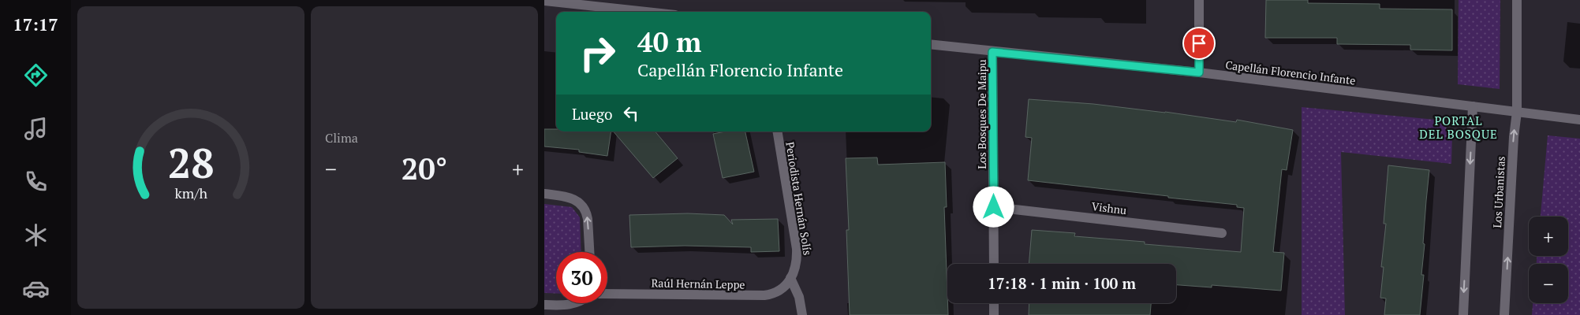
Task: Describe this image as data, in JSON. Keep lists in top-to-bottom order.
{
  "streets": {
    "street": [
      "Capellán Florencio Infante",
      "Los Bosques De Maipu",
      "Los Urbanistas",
      "Periodista Hernán Solís",
      "Vishnu",
      "Raúl Hernán Leppe"
    ]
  },
  "crossings": [
    ["Capellán Florencio Infante", "Los Bosques De Maipu"],
    ["Capellán Florencio Infante", "Los Urbanistas"],
    ["Los Bosques De Maipu", "Vishnu"],
    ["Periodista Hernán Solís", "Raúl Hernán Leppe"]
  ],
  "districts": ["PORTAL DEL BOSQUE"],
  "page": {
    "tabs": "17:17",
    "tile": "Clima",
    "turn": ["40 m", "Capellán Florencio Infante"],
    "then": "Luego",
    "heat": ["−", "20°", "+"],
    "map_buttons": ["+", "−"],
    "limit": "30",
    "trip": "17:18 · 1 min · 100 m",
    "gauge": ["28", "km/h"]
  }
}
